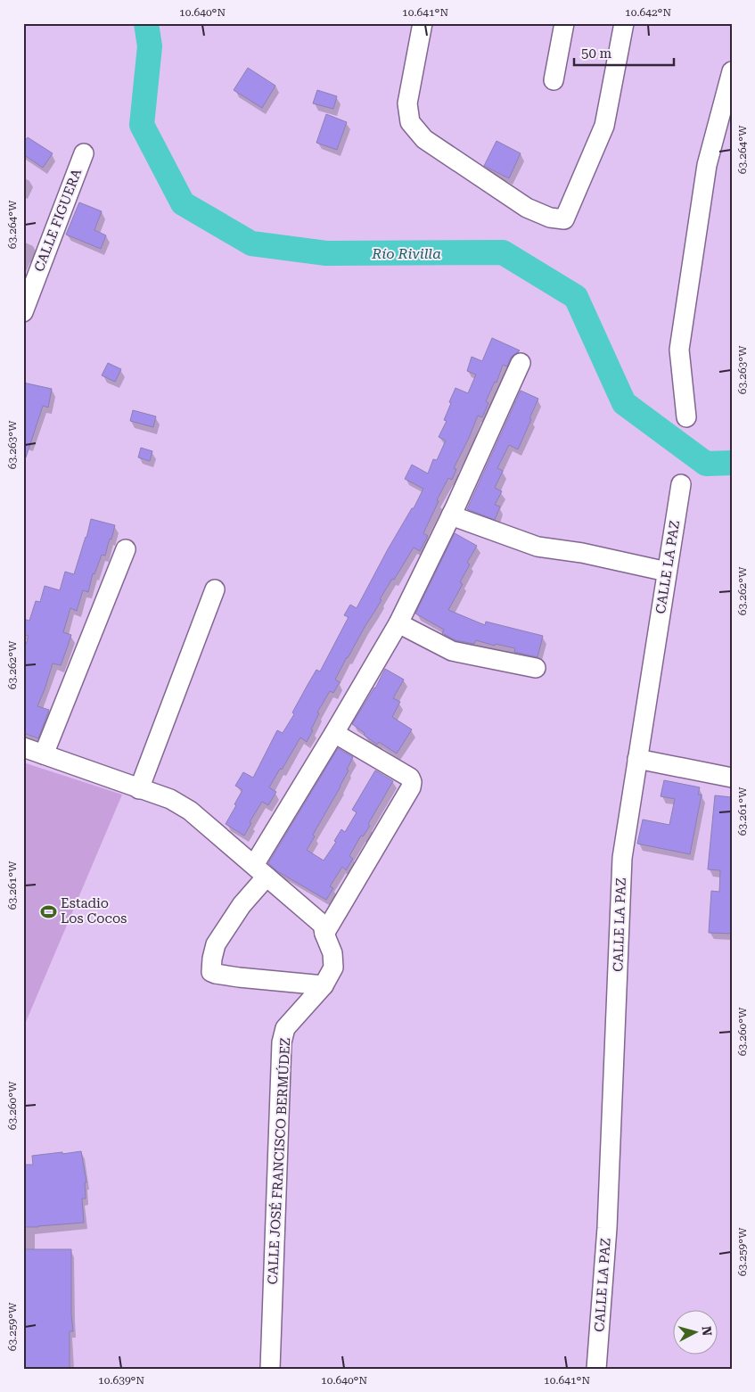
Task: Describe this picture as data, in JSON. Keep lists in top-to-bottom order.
{
  "streets": {
    "street": ["CALLE FIGUERA", "CALLE LA PAZ", "CALLE JOSÉ FRANCISCO BERMÚDEZ"]
  },
  "water": ["Río Rivilla"],
  "places": {
    "sports": ["Estadio Los Cocos"]
  },
  "scale_bar": "50 m",
  "north": "right",
  "coordinates": [
    "10.640°N",
    "10.641°N",
    "10.642°N",
    "63.264°W",
    "63.263°W",
    "63.262°W",
    "63.261°W",
    "63.260°W",
    "63.259°W",
    "10.639°N"
  ]
}
